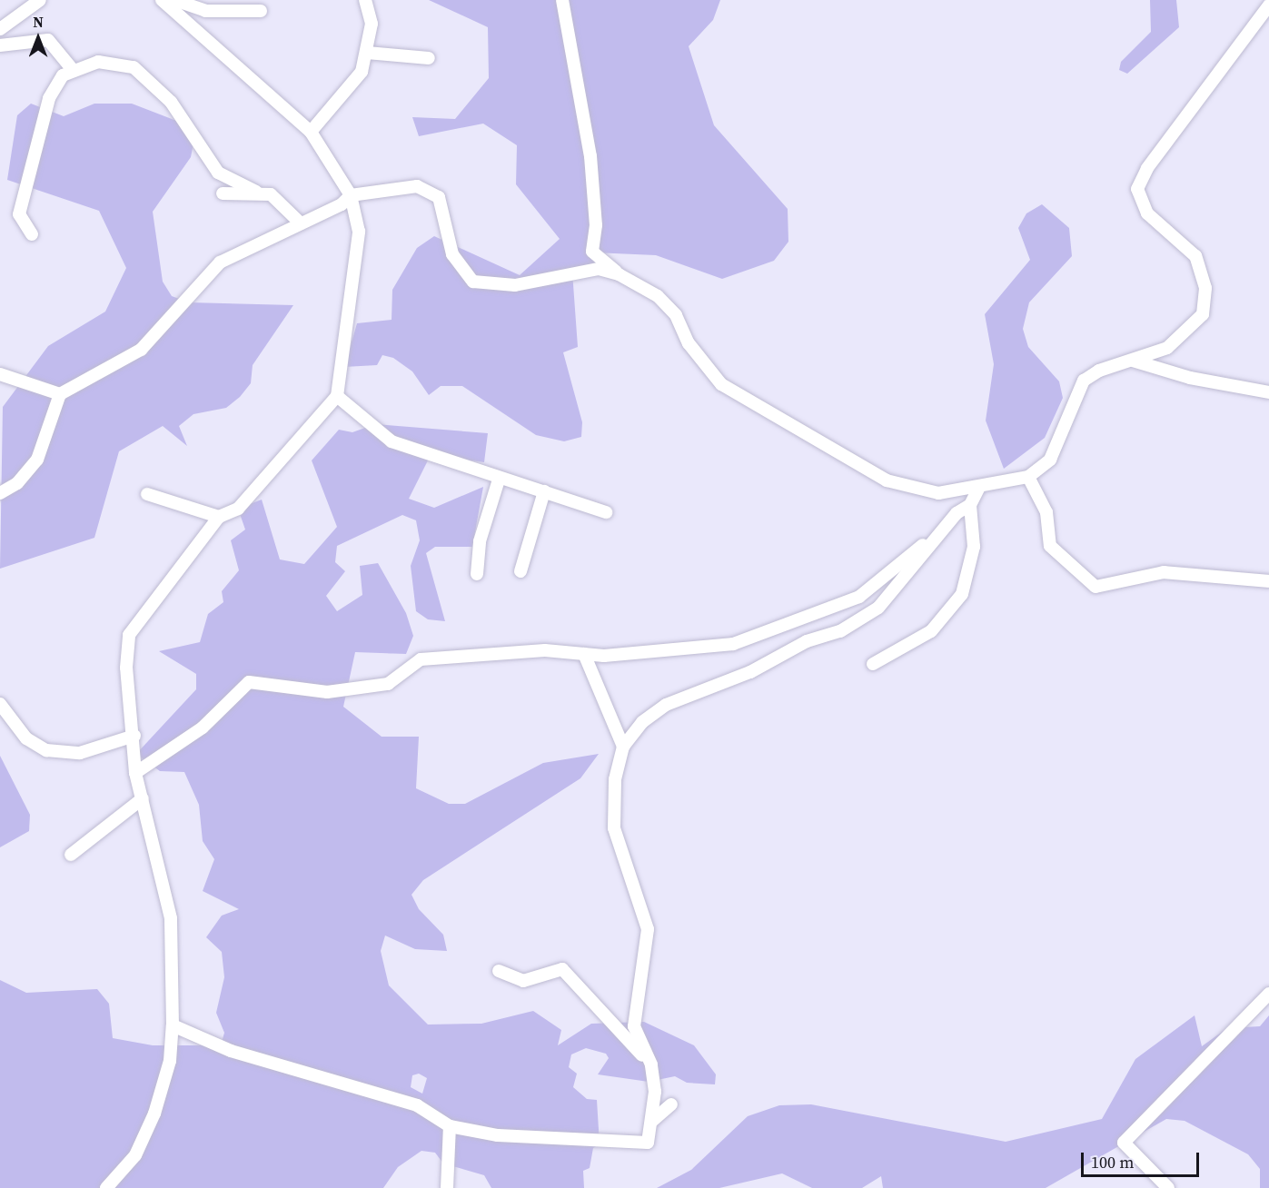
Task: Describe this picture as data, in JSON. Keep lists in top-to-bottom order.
{
  "scale_bar": "100 m",
  "north": "top"
}
